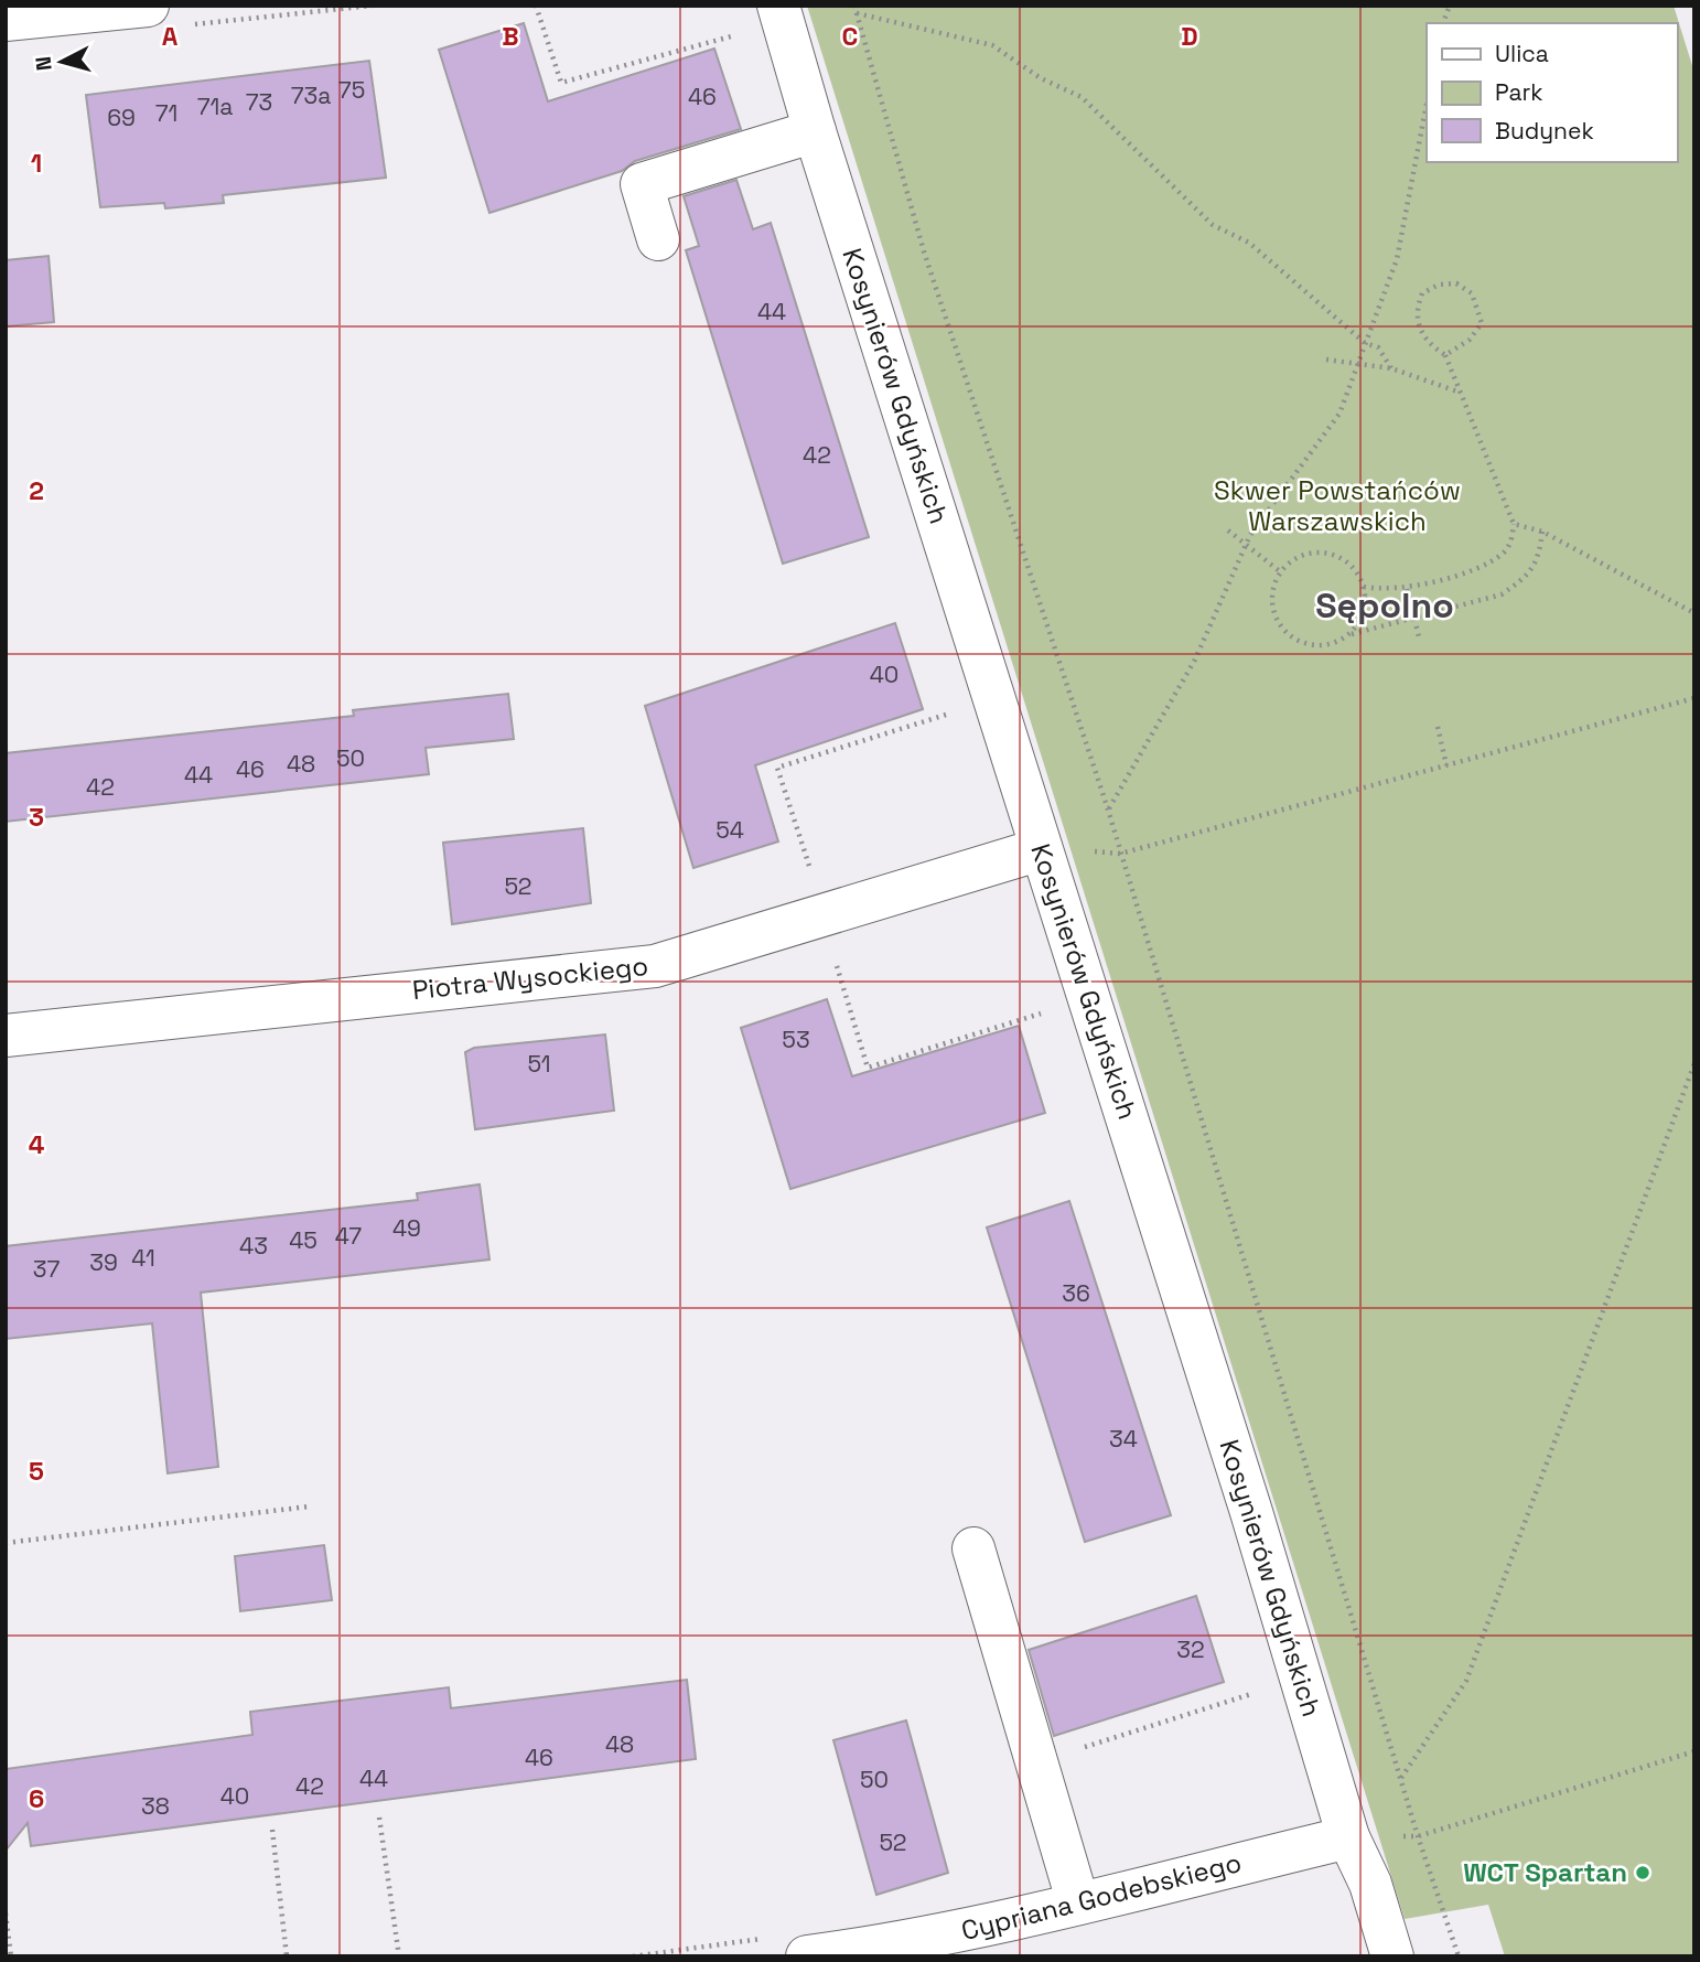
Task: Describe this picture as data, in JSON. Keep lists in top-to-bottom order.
{
  "streets": {
    "street": ["Kosynierów Gdyńskich", "Piotra Wysockiego", "Cypriana Godebskiego"]
  },
  "crossings": [
    ["Kosynierów Gdyńskich", "Piotra Wysockiego"],
    ["Kosynierów Gdyńskich", "Cypriana Godebskiego"]
  ],
  "districts": ["Sępolno"],
  "parks": ["Skwer Powstańców Warszawskich"],
  "places": ["WCT Spartan"],
  "house_numbers": [
    "75",
    "73a",
    "46",
    "73",
    "71a",
    "71",
    "69",
    "44",
    "42",
    "40",
    "50",
    "48",
    "46",
    "44",
    "42",
    "54",
    "52",
    "53",
    "51",
    "49",
    "47",
    "45",
    "43",
    "41",
    "39",
    "37",
    "36",
    "34",
    "32",
    "48",
    "46",
    "44",
    "50",
    "42",
    "40",
    "38",
    "52"
  ],
  "legend": ["Ulica", "Park", "Budynek"],
  "north": "left",
  "grid": {
    "columns": [
      "A",
      "B",
      "C",
      "D"
    ],
    "rows": [
      "1",
      "2",
      "3",
      "4",
      "5",
      "6"
    ]
  }
}
